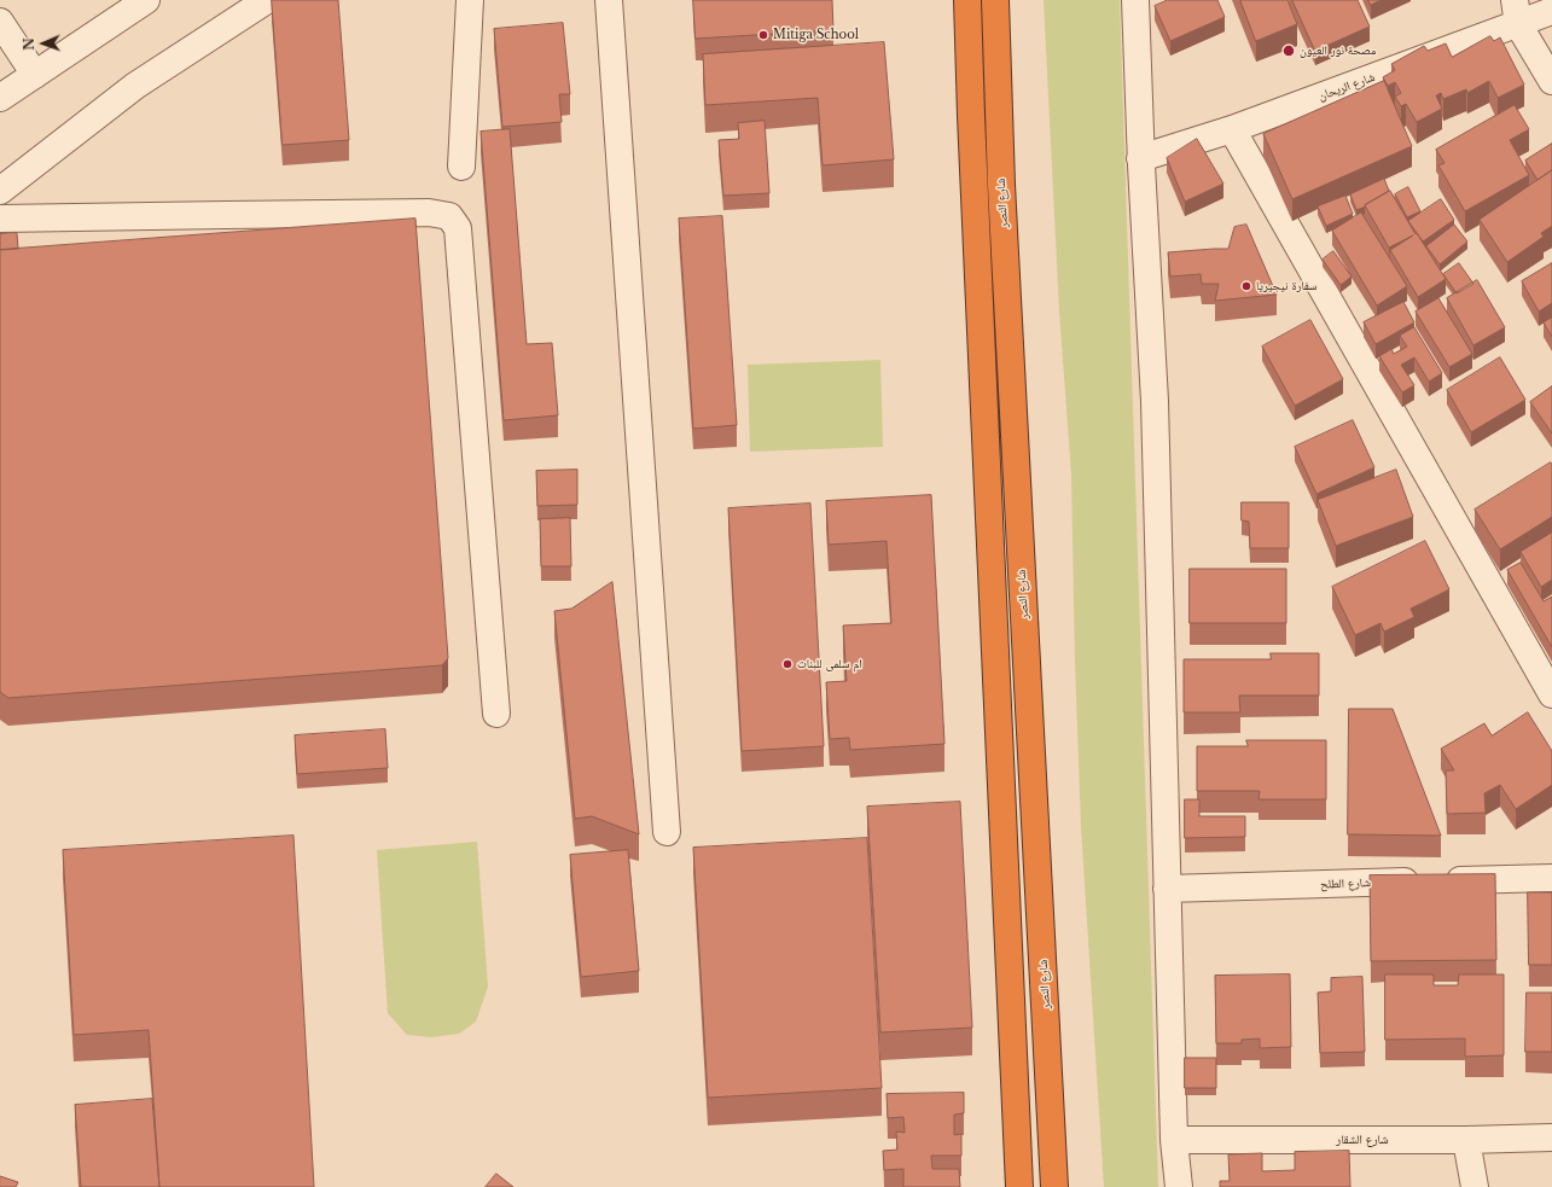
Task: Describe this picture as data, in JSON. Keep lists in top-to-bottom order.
{
  "streets": {
    "highway": ["شارع النصر"],
    "street": ["شارع الريحان", "شارع الطلح", "شارع الشقار"]
  },
  "places": [
    "Mitiga School",
    "مصحة نور العيون",
    "سفارة نيجيريا",
    "ام سلمى للبنات"
  ],
  "north": "left"
}
